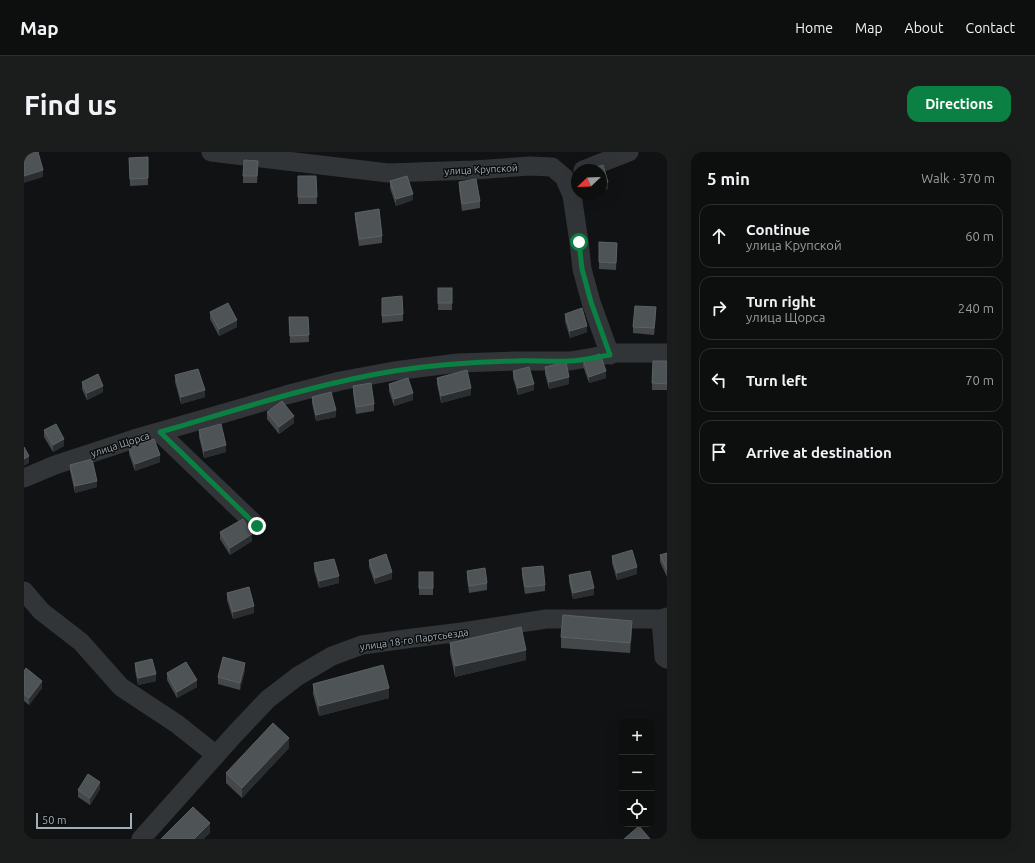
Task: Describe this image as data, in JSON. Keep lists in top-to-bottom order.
{
  "streets": {
    "street": ["улица Крупской", "улица Щорса", "улица 18-го Партсьезда"]
  },
  "scale_bar": "50 m",
  "north": "bottom left",
  "page": {
    "header": "Map",
    "nav": [
      "Home",
      "Map",
      "About",
      "Contact"
    ],
    "buttons": "Directions",
    "title": "Find us",
    "heading": ["5 min", "Walk · 370 m"],
    "list": [
      ["Continue", "улица Крупской", "60 m"],
      ["Turn right", "улица Щорса", "240 m"],
      ["Turn left", "70 m"],
      "Arrive at destination"
    ],
    "map_buttons": ["+", "−"],
    "scale": "50 m"
  }
}
